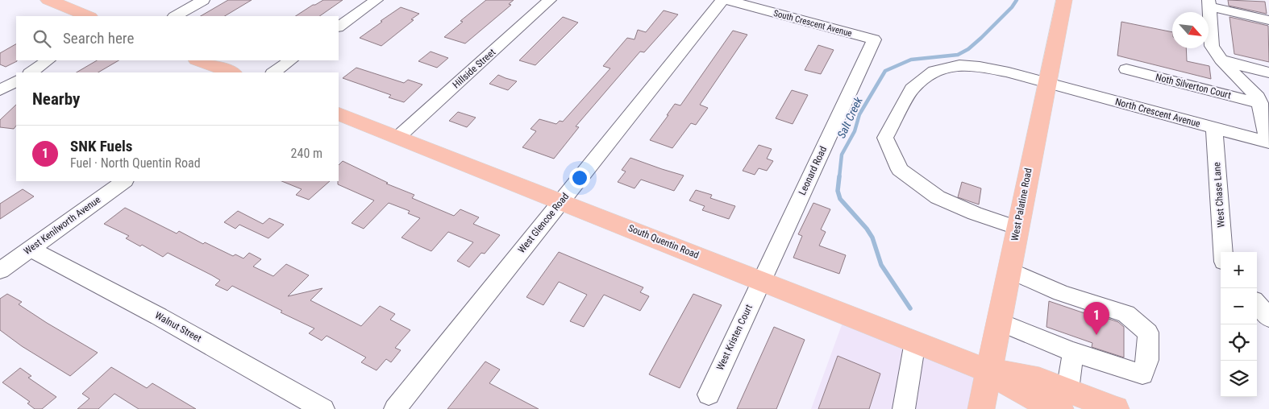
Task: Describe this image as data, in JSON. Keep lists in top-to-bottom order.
{
  "streets": {
    "main road": ["West Palatine Road", "South Quentin Road"],
    "street": [
      "South Crescent Avenue",
      "Hillside Street",
      "Noth Silverton Court",
      "North Crescent Avenue",
      "Leonard Road",
      "West Chase Lane",
      "West Glencoe Road",
      "West Kenilworth Avenue",
      "Walnut Street",
      "West Kristen Court"
    ]
  },
  "crossings": [
    ["South Crescent Avenue", "Leonard Road"],
    ["Hillside Street", "South Quentin Road"],
    ["North Crescent Avenue", "West Chase Lane"],
    ["North Crescent Avenue", "West Palatine Road"],
    ["Leonard Road", "South Quentin Road"],
    ["Leonard Road", "West Kristen Court"],
    ["West Palatine Road", "South Quentin Road"],
    ["West Glencoe Road", "South Quentin Road"],
    ["West Kenilworth Avenue", "Walnut Street"],
    ["South Quentin Road", "West Kristen Court"]
  ],
  "water": ["Salt Creek"],
  "north": "bottom right",
  "page": {
    "search": "Search here",
    "heading": "Nearby",
    "list": [
      {
        "mark": "1",
        "name": "SNK Fuels",
        "note": "Fuel · North Quentin Road",
        "value": "240 m"
      }
    ],
    "map_buttons": ["+", "−"],
    "pins": "1"
  }
}
